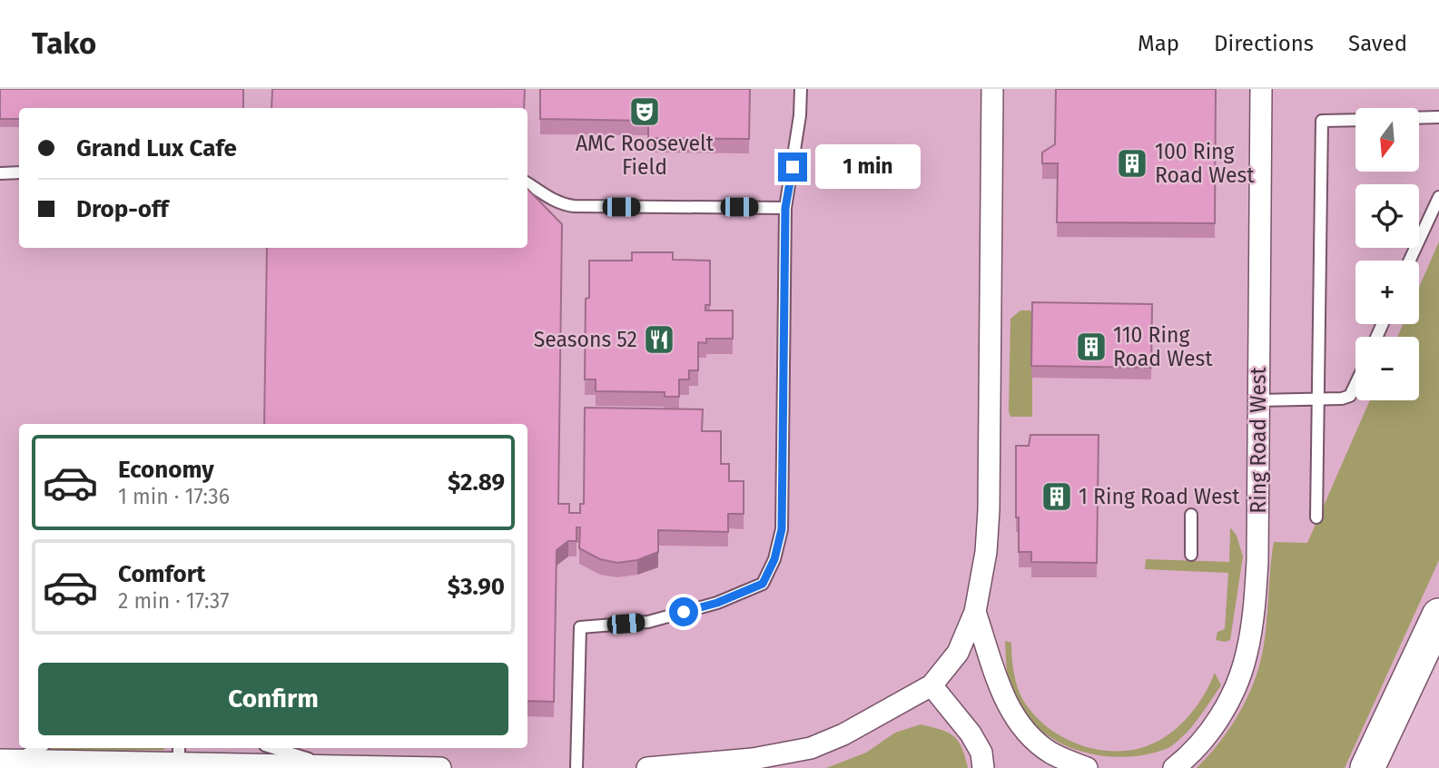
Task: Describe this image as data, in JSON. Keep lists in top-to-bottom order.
{
  "streets": {
    "street": ["Ring Road West"]
  },
  "places": {
    "theatre": ["AMC Roosevelt Field"],
    "building": ["100 Ring Road West", "110 Ring Road West", "1 Ring Road West"],
    "restaurant": ["Seasons 52"]
  },
  "north": "bottom",
  "page": {
    "header": "Tako",
    "nav": ["Map", "Directions", "Saved"],
    "map_buttons": ["+", "−"],
    "banner": ["Grand Lux Cafe", "Drop-off"],
    "bubble": "1 min",
    "list": [
      {
        "name": "Economy",
        "note": "1 min · 17:36",
        "value": "$2.89"
      },
      {
        "name": "Comfort",
        "note": "2 min · 17:37",
        "value": "$3.90"
      }
    ],
    "buttons": "Confirm"
  }
}
